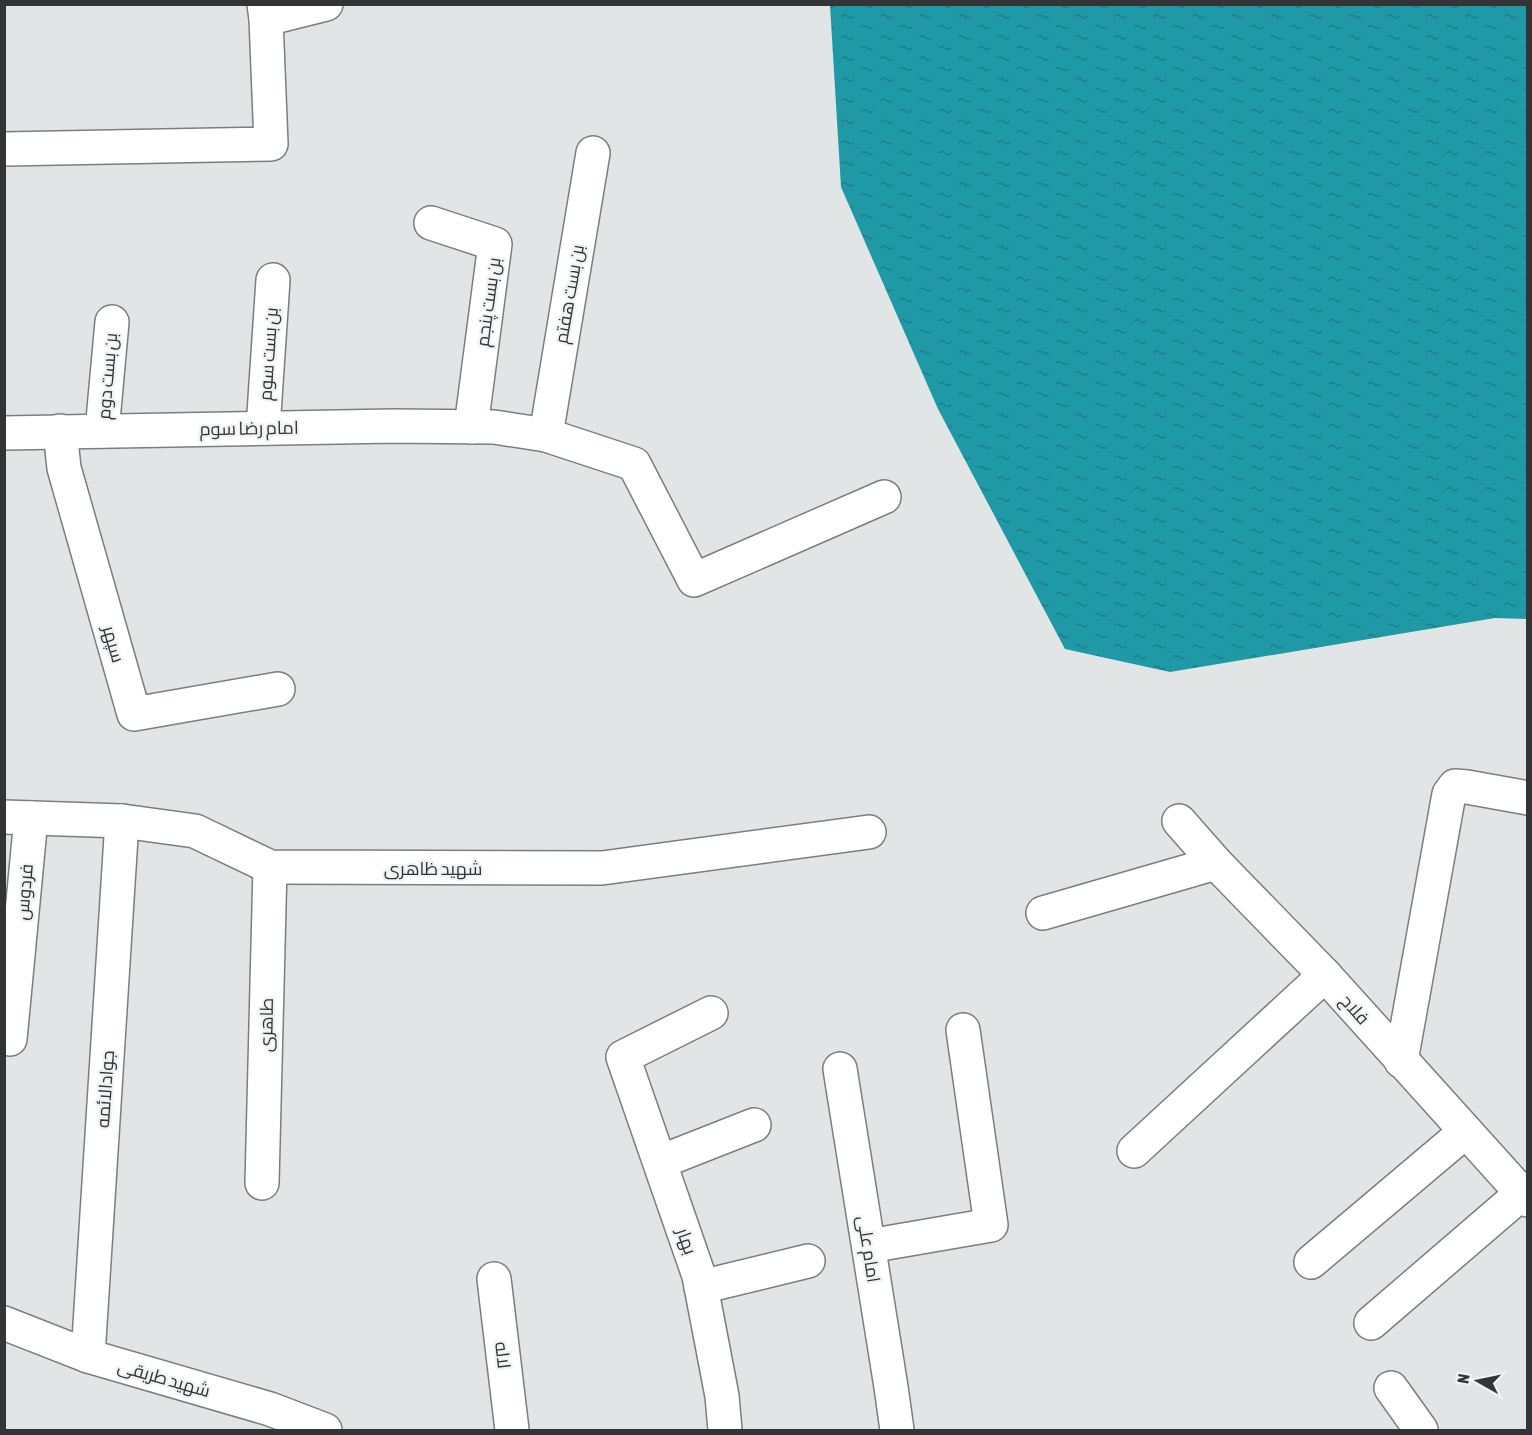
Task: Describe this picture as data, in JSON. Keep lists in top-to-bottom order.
{
  "streets": {
    "street": [
      "بن بست هفتم",
      "بن بست پنجم",
      "بن بست سوم",
      "بن بست دوم",
      "امام رضا سوم",
      "سپهر",
      "شهید ظاهری",
      "فردوس",
      "فلاح",
      "طاهری",
      "جوادالائمه",
      "بهار",
      "امام علی",
      "لاله",
      "شهید طریقی"
    ]
  },
  "crossings": [
    ["بن بست هفتم", "امام رضا سوم"],
    ["بن بست پنجم", "امام رضا سوم"],
    ["بن بست سوم", "امام رضا سوم"],
    ["بن بست دوم", "امام رضا سوم"],
    ["امام رضا سوم", "سپهر"],
    ["شهید ظاهری", "فردوس"],
    ["شهید ظاهری", "طاهری"],
    ["شهید ظاهری", "جوادالائمه"],
    ["جوادالائمه", "شهید طریقی"]
  ],
  "north": "left"
}
